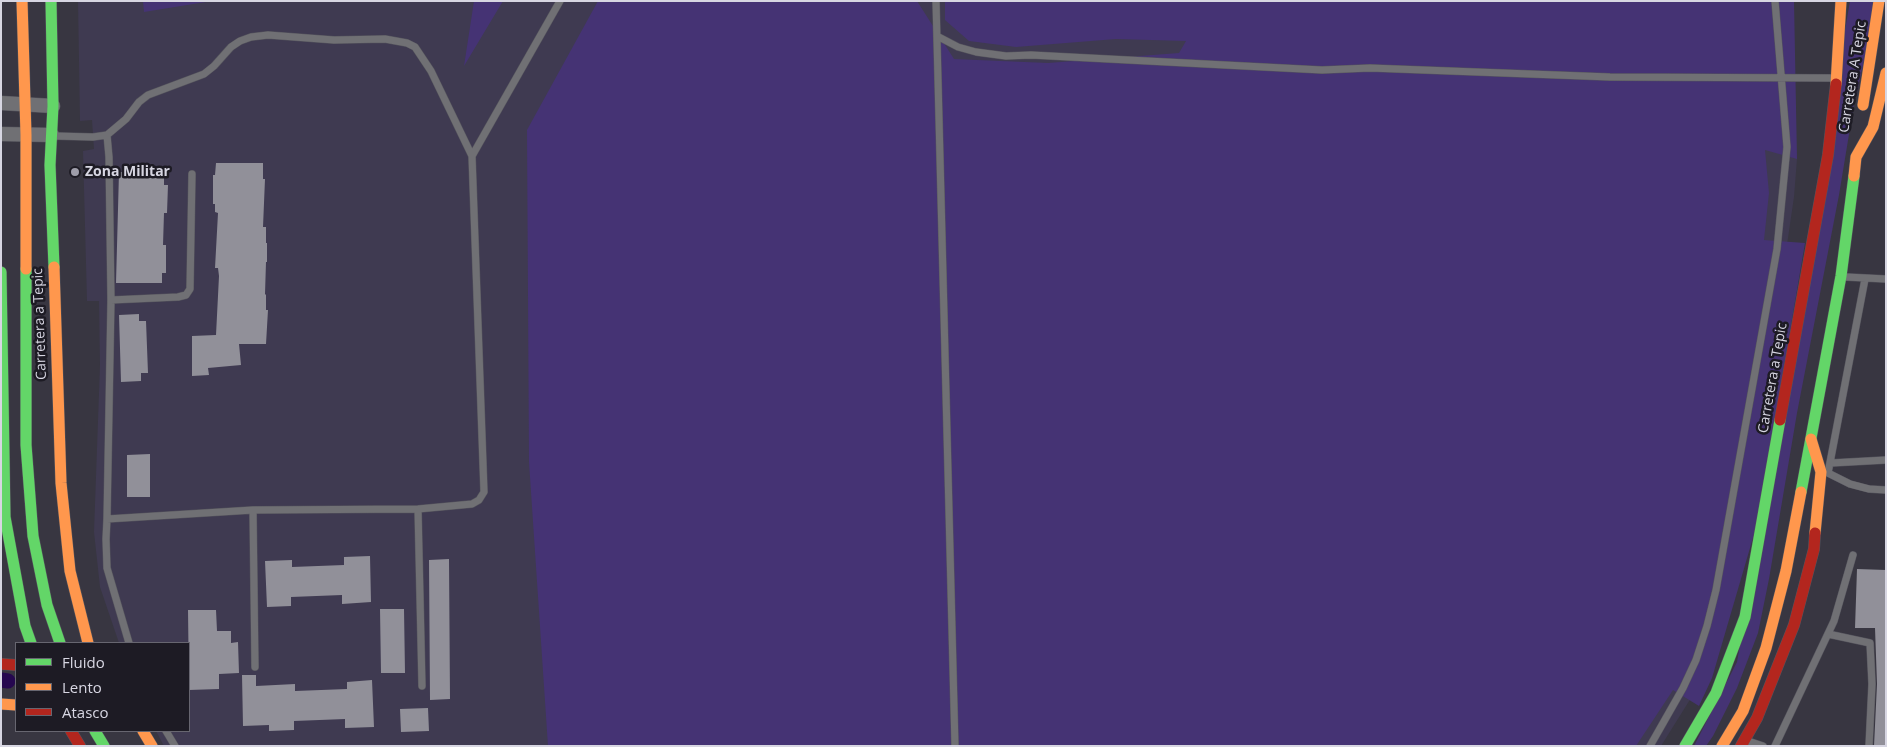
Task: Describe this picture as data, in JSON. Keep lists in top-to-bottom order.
{
  "streets": {
    "main road": ["Carretera A Tepic", "Carretera a Tepic"]
  },
  "crossings": [
    ["Carretera A Tepic", "Carretera a Tepic"]
  ],
  "places": ["Zona Militar"],
  "legend": ["Fluido", "Lento", "Atasco"]
}
